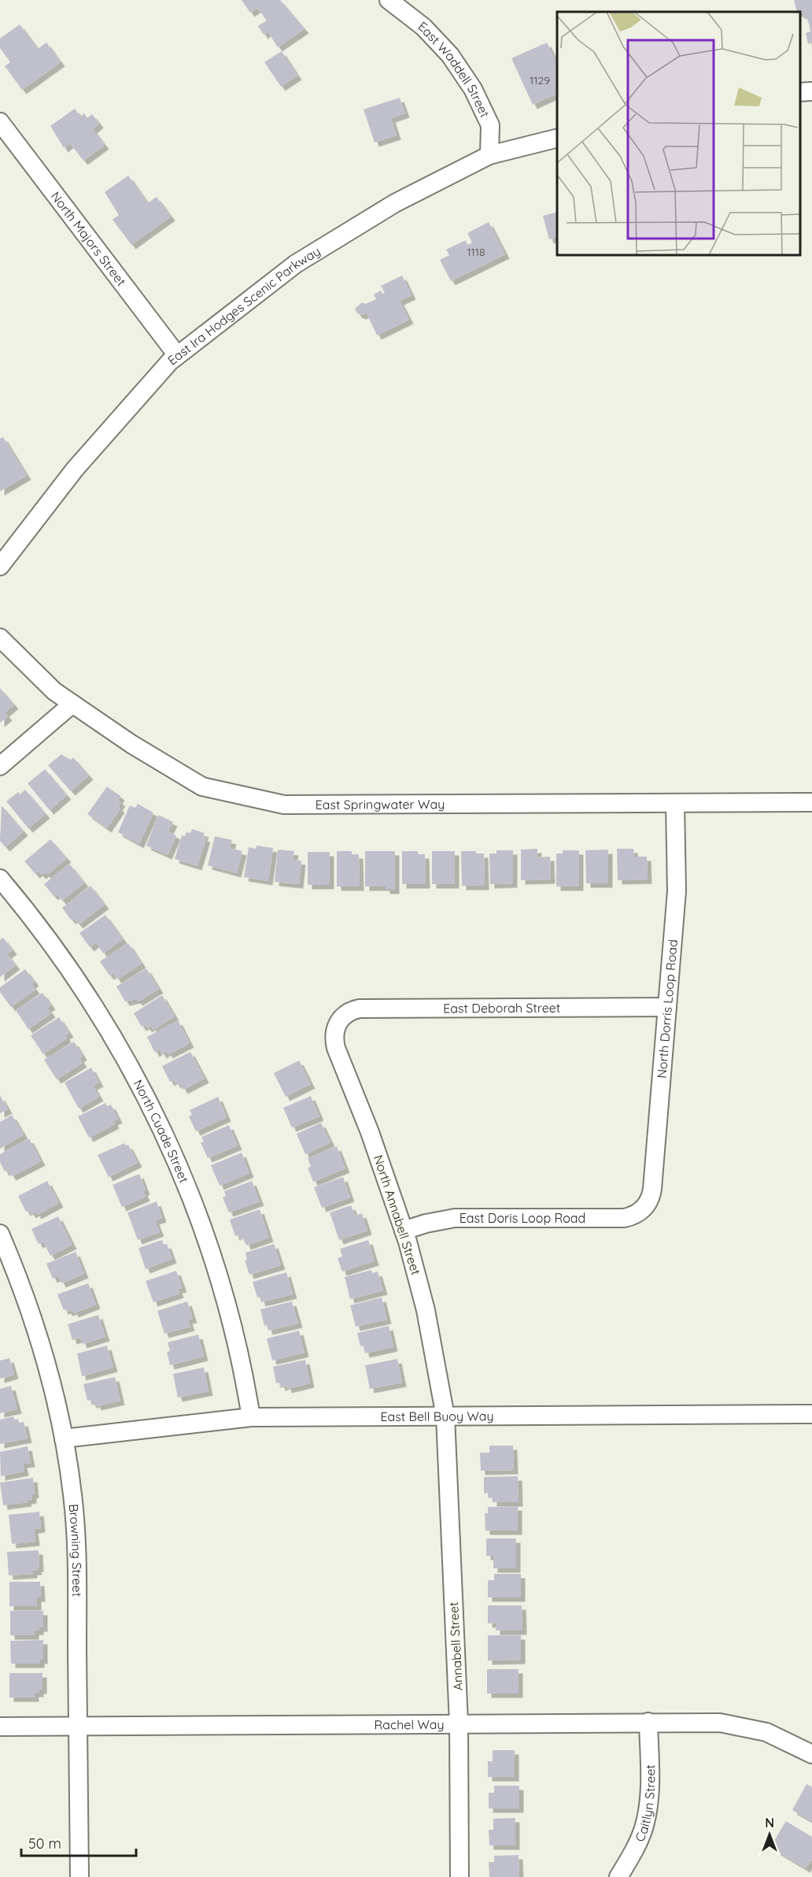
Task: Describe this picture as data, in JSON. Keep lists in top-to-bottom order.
{
  "streets": {
    "street": [
      "East Waddell Street",
      "North Majors Street",
      "East Ira Hodges Scenic Parkway",
      "East Springwater Way",
      "East Deborah Street",
      "North Dorris Loop Road",
      "North Cuade Street",
      "North Annabell Street",
      "East Doris Loop Road",
      "East Bell Buoy Way",
      "Browning Street",
      "Annabell Street",
      "Rachel Way",
      "Caitlyn Street"
    ]
  },
  "crossings": [
    ["East Waddell Street", "East Ira Hodges Scenic Parkway"],
    ["North Majors Street", "East Ira Hodges Scenic Parkway"],
    ["East Springwater Way", "North Dorris Loop Road"],
    ["East Deborah Street", "North Dorris Loop Road"],
    ["East Deborah Street", "North Annabell Street"],
    ["North Dorris Loop Road", "East Doris Loop Road"],
    ["North Cuade Street", "East Bell Buoy Way"],
    ["North Annabell Street", "East Doris Loop Road"],
    ["North Annabell Street", "East Bell Buoy Way"],
    ["North Annabell Street", "Annabell Street"],
    ["East Bell Buoy Way", "Browning Street"],
    ["East Bell Buoy Way", "Annabell Street"],
    ["Browning Street", "Rachel Way"],
    ["Annabell Street", "Rachel Way"],
    ["Rachel Way", "Caitlyn Street"]
  ],
  "house_numbers": ["1129", "1118"],
  "scale_bar": "50 m",
  "north": "top"
}
